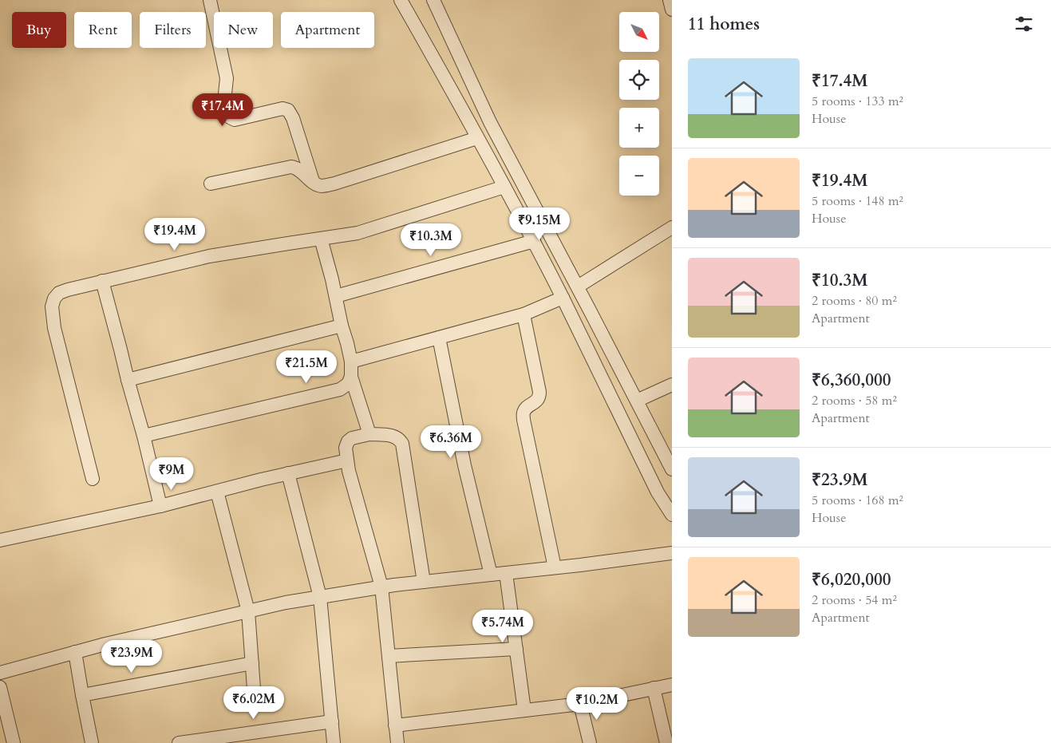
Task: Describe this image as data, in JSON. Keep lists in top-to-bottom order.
{
  "north": "bottom right",
  "page": {
    "heading": "11 homes",
    "map_buttons": ["+", "−"],
    "chip": [
      "Buy",
      "Rent",
      "Filters",
      "New",
      "Apartment"
    ],
    "list": [
      {
        "name": "₹17.4M",
        "note": "5 rooms · 133 m² · House"
      },
      {
        "name": "₹19.4M",
        "note": "5 rooms · 148 m² · House"
      },
      {
        "name": "₹10.3M",
        "note": "2 rooms · 80 m² · Apartment"
      },
      {
        "name": "₹6,360,000",
        "note": "2 rooms · 58 m² · Apartment"
      },
      {
        "name": "₹23.9M",
        "note": "5 rooms · 168 m² · House"
      },
      {
        "name": "₹6,020,000",
        "note": "2 rooms · 54 m² · Apartment"
      }
    ],
    "price": [
      "₹17.4M",
      "₹9.15M",
      "₹19.4M",
      "₹10.3M",
      "₹21.5M",
      "₹6.36M",
      "₹9M",
      "₹5.74M",
      "₹23.9M",
      "₹6.02M",
      "₹10.2M"
    ]
  }
}
